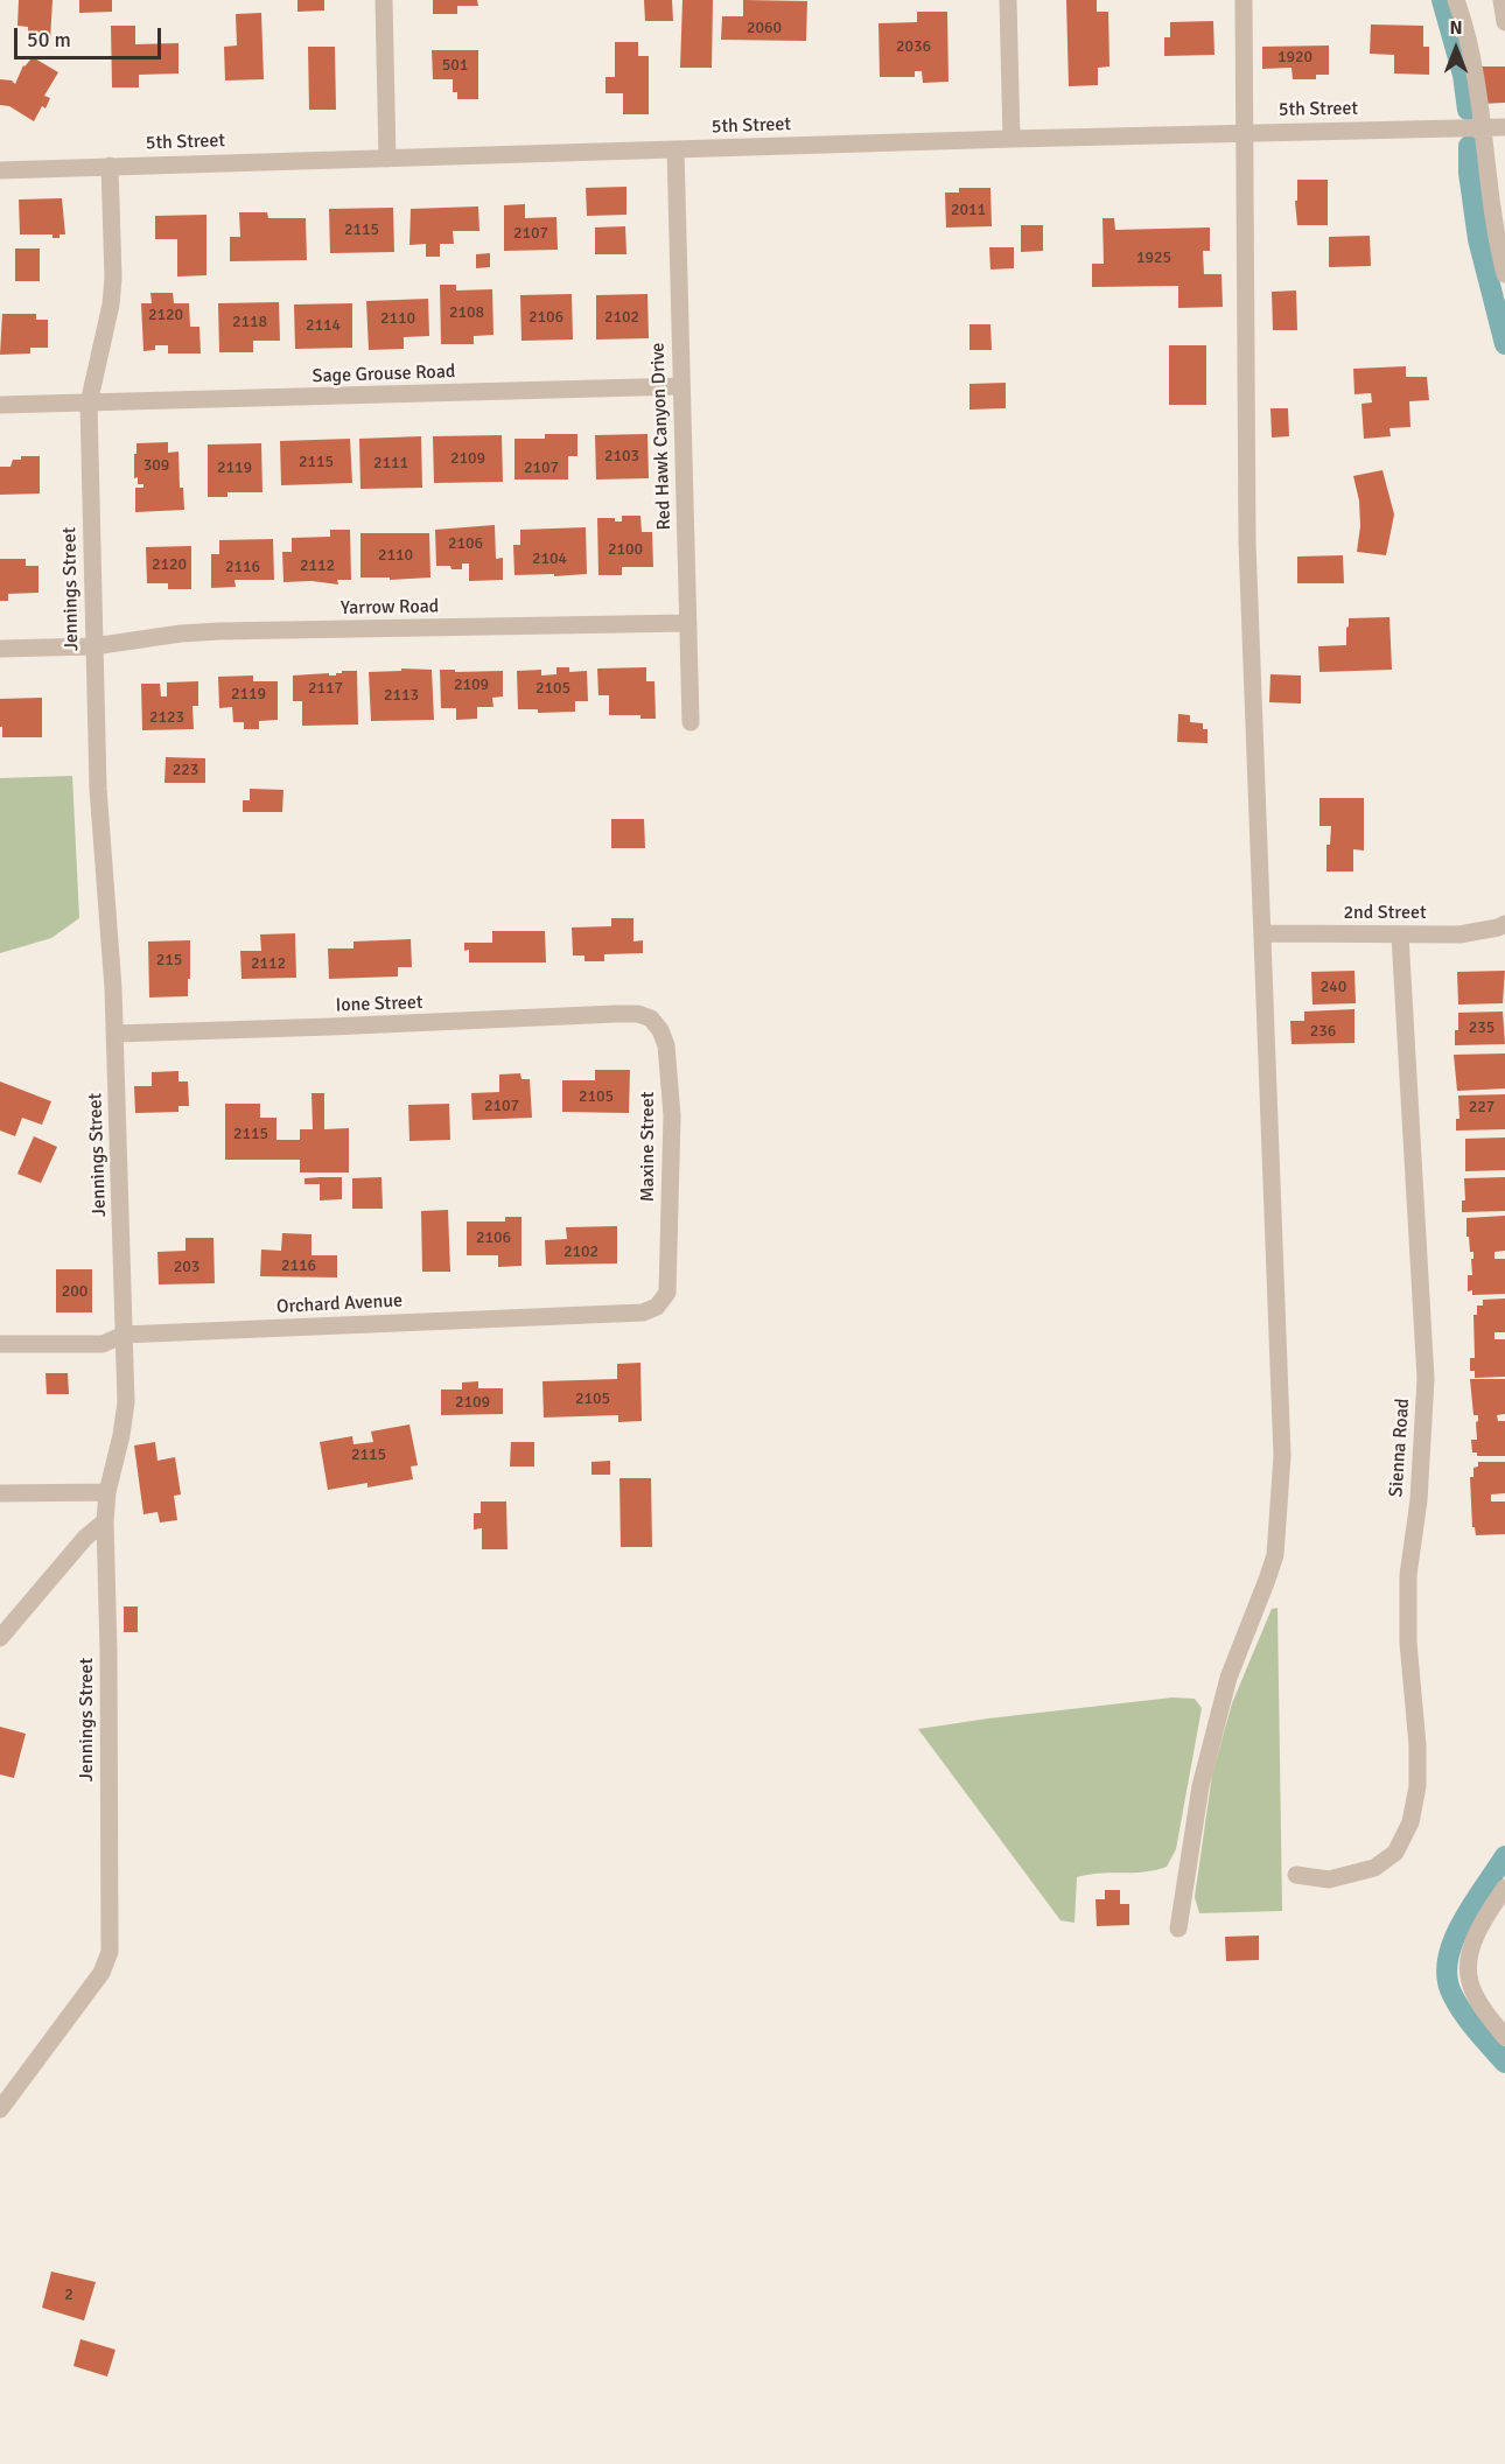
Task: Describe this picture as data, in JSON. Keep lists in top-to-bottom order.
{
  "streets": {
    "street": [
      "5th Street",
      "Sage Grouse Road",
      "Red Hawk Canyon Drive",
      "Jennings Street",
      "Yarrow Road",
      "2nd Street",
      "Ione Street",
      "Maxine Street",
      "Orchard Avenue",
      "Sienna Road"
    ]
  },
  "crossings": [
    ["5th Street", "Red Hawk Canyon Drive"],
    ["5th Street", "Jennings Street"],
    ["Sage Grouse Road", "Red Hawk Canyon Drive"],
    ["Sage Grouse Road", "Jennings Street"],
    ["Red Hawk Canyon Drive", "Yarrow Road"],
    ["Jennings Street", "Yarrow Road"],
    ["Jennings Street", "Ione Street"],
    ["Jennings Street", "Orchard Avenue"],
    ["2nd Street", "Sienna Road"],
    ["Ione Street", "Maxine Street"],
    ["Maxine Street", "Orchard Avenue"]
  ],
  "house_numbers": [
    "2060",
    "2036",
    "1920",
    "501",
    "2011",
    "2115",
    "2107",
    "1925",
    "2108",
    "2120",
    "2106",
    "2102",
    "2110",
    "2118",
    "2114",
    "2103",
    "2109",
    "2115",
    "2111",
    "309",
    "2119",
    "2107",
    "2106",
    "2100",
    "2110",
    "2104",
    "2120",
    "2112",
    "2116",
    "2109",
    "2117",
    "2105",
    "2119",
    "2113",
    "2123",
    "223",
    "215",
    "2112",
    "240",
    "235",
    "236",
    "2105",
    "2107",
    "227",
    "2115",
    "2106",
    "2102",
    "2116",
    "203",
    "200",
    "2105",
    "2109",
    "2115",
    "2"
  ],
  "scale_bar": "50 m",
  "north": "top"
}
